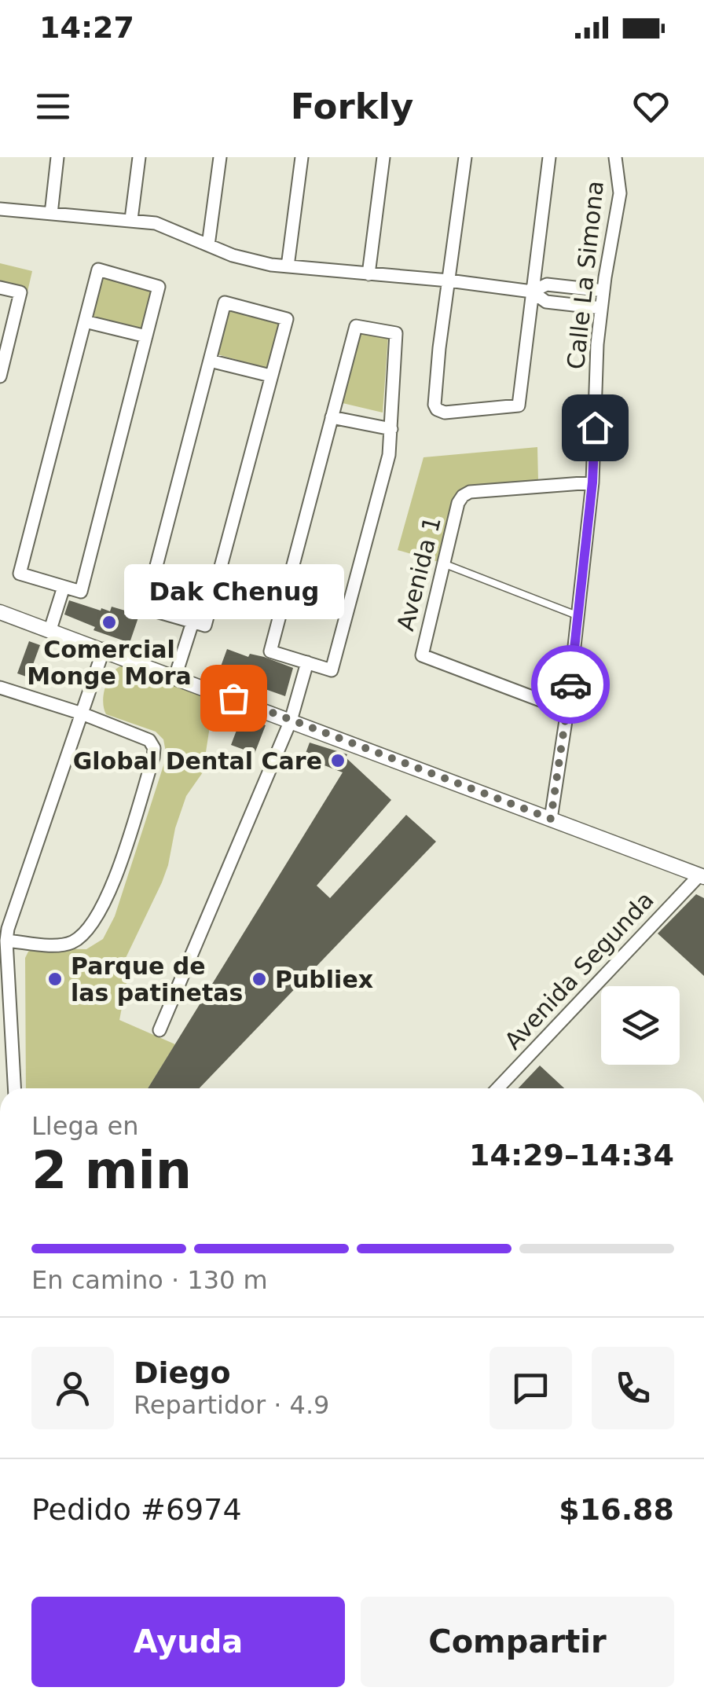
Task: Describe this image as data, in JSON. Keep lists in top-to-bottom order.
{
  "streets": {
    "street": ["Calle La Simona", "Avenida 1", "Avenida Segunda"]
  },
  "crossings": [
    ["Calle La Simona", "Avenida 1"]
  ],
  "places": [
    "Comercial Monge Mora",
    "Dak Chenug",
    "Global Dental Care",
    "Parque de las patinetas",
    "Publiex"
  ],
  "page": {
    "status": "14:27",
    "header": "Forkly",
    "bubble": "Dak Chenug",
    "heading": ["2 min", "Llega en", "14:29–14:34"],
    "panel": [
      "Diego",
      "Repartidor · 4.9",
      "Pedido #6974",
      "$16.88"
    ],
    "bar": "En camino · 130 m",
    "buttons": ["Ayuda", "Compartir"]
  }
}
